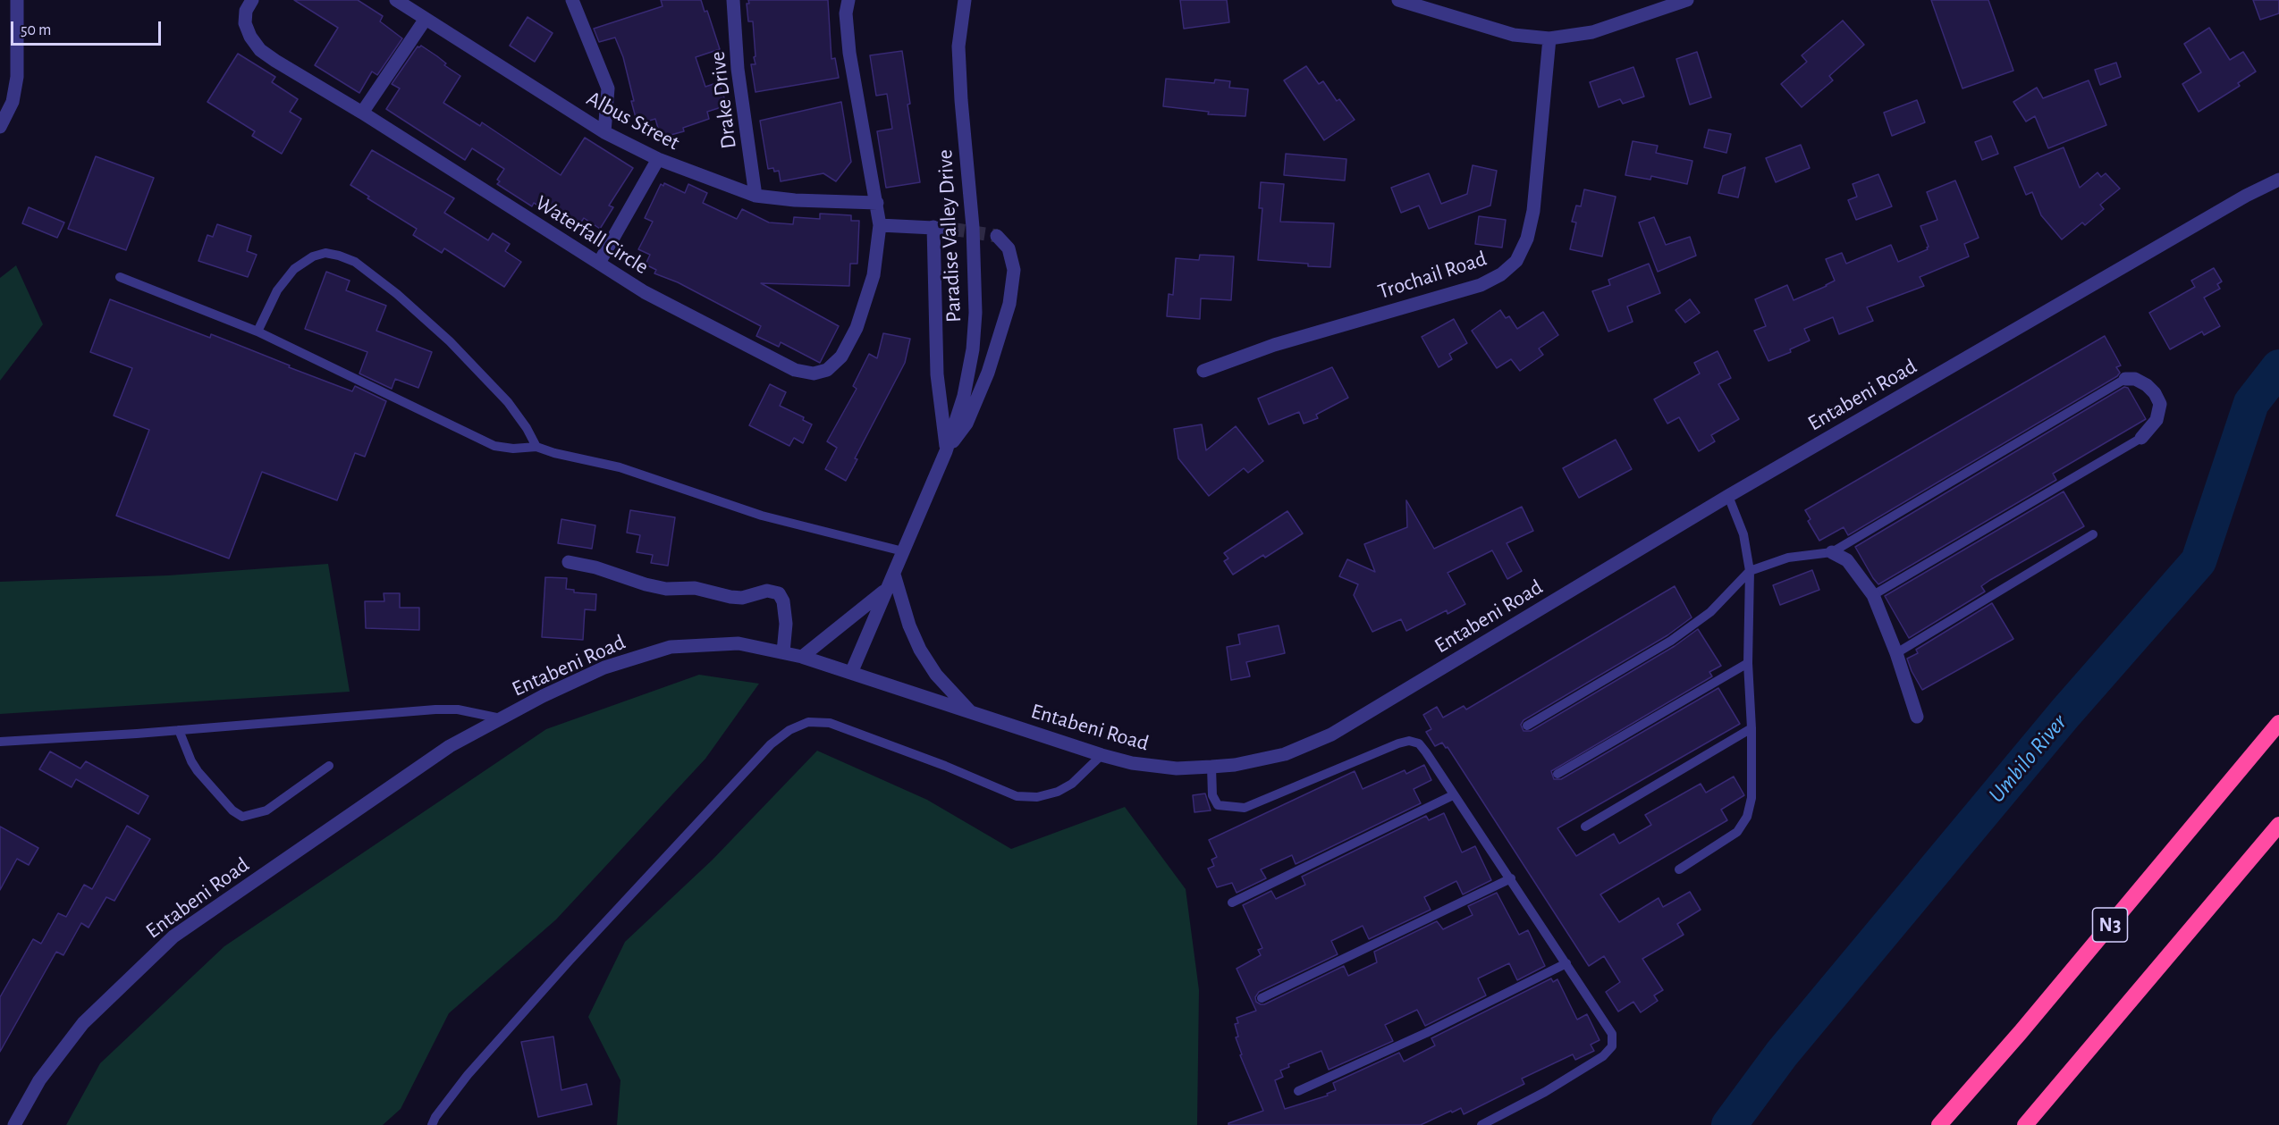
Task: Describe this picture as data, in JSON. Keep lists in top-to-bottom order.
{
  "streets": {
    "highway": ["N3"],
    "street": [
      "Drake Drive",
      "Albus Street",
      "Waterfall Circle",
      "Paradise Valley Drive",
      "Trochail Road",
      "Entabeni Road"
    ]
  },
  "crossings": [
    ["Drake Drive", "Albus Street"],
    ["Albus Street", "Waterfall Circle"],
    ["Paradise Valley Drive", "Entabeni Road"]
  ],
  "water": ["Umbilo River"],
  "scale_bar": "50 m"
}
